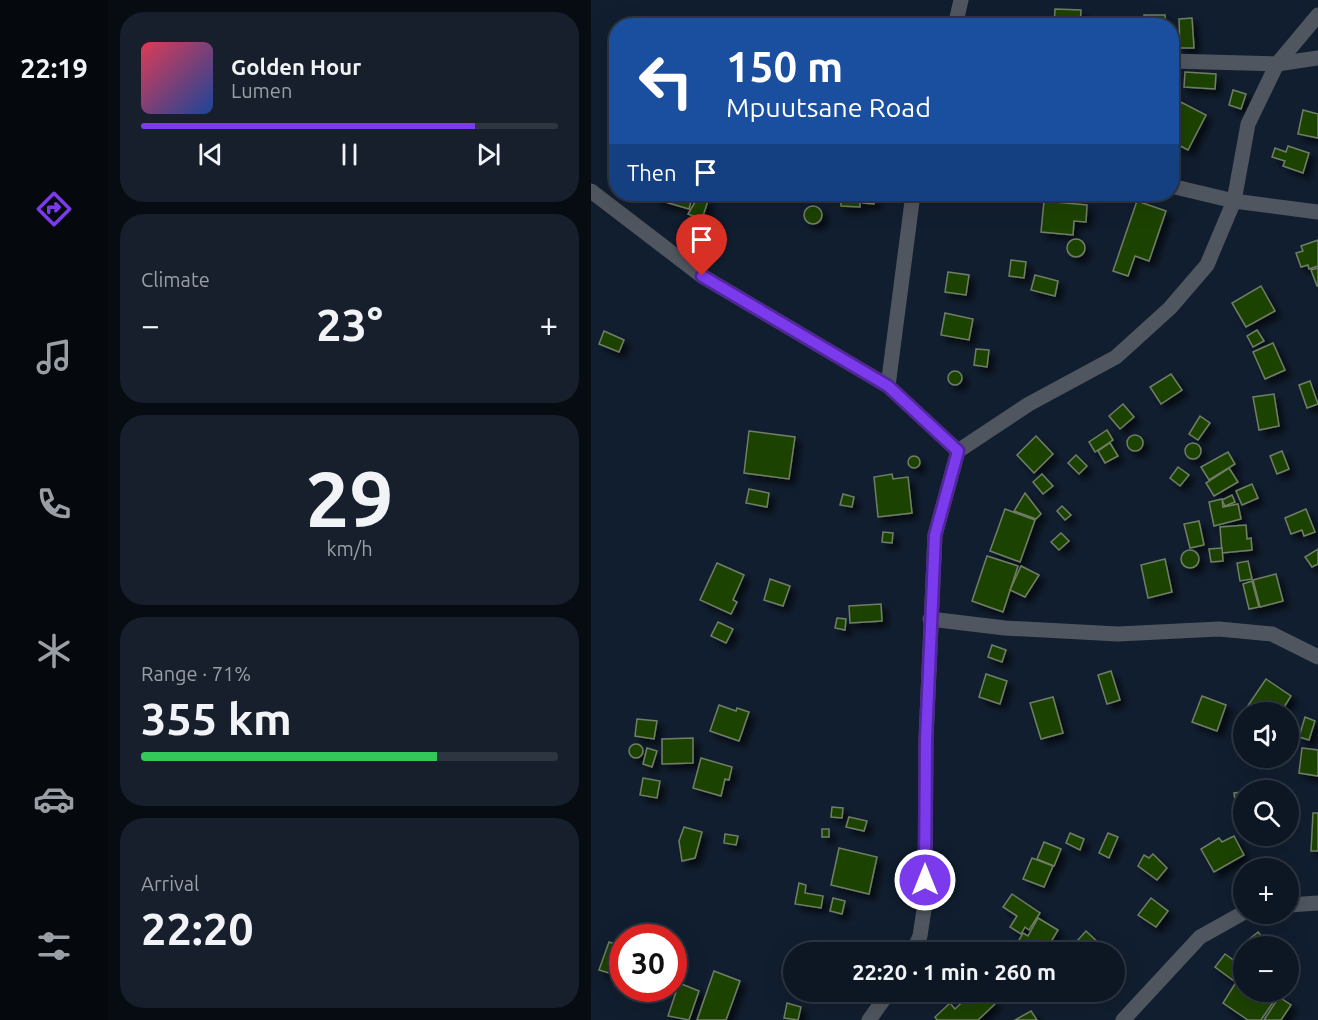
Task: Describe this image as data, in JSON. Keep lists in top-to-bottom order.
{
  "page": {
    "tabs": "22:19",
    "turn": ["150 m", "Mpuutsane Road"],
    "song": ["Golden Hour", "Lumen"],
    "then": "Then",
    "tile": [
      "Climate",
      ["29", "km/h"],
      ["Range · 71%", "355 km"],
      ["Arrival", "22:20"]
    ],
    "heat": ["−", "23°", "+"],
    "map_buttons": ["+", "−"],
    "limit": "30",
    "trip": "22:20 · 1 min · 260 m"
  }
}
